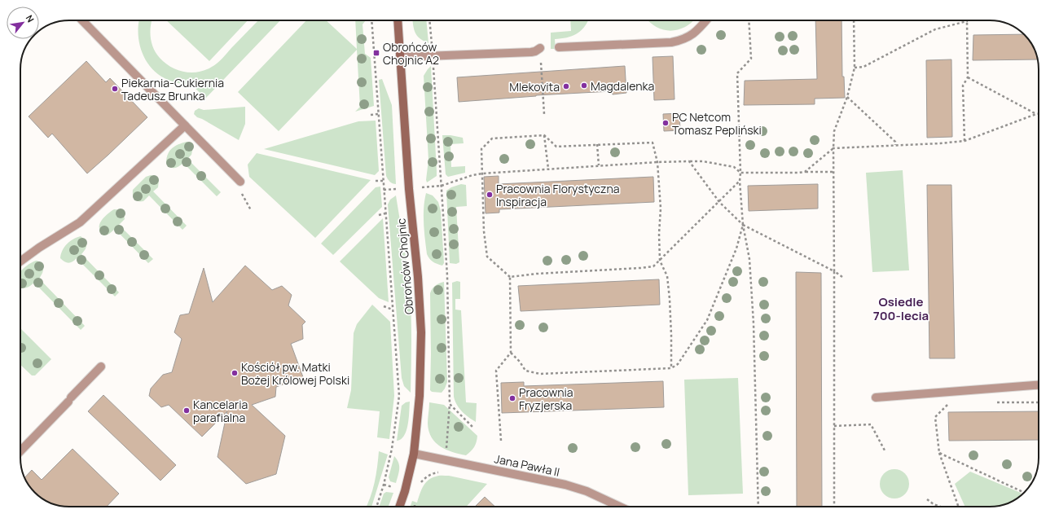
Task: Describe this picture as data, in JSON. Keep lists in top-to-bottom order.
{
  "streets": {
    "street": ["Obrońców Chojnic", "Jana Pawła II"]
  },
  "crossings": [
    ["Obrońców Chojnic", "Jana Pawła II"]
  ],
  "districts": ["Osiedle 700-lecia"],
  "places": {
    "transit": ["Obrońców Chojnic A2"],
    "other": [
      "Magdalenka",
      "Mlekovita",
      "Piekarnia-Cukiernia Tadeusz Brunka",
      "PC Netcom Tomasz Pepliński",
      "Pracownia Florystyczna Inspiracja",
      "Kościół pw. Matki Bożej Królowej Polski",
      "Pracownia Fryzjerska",
      "Kancelaria parafialna"
    ]
  },
  "north": "top right"
}
